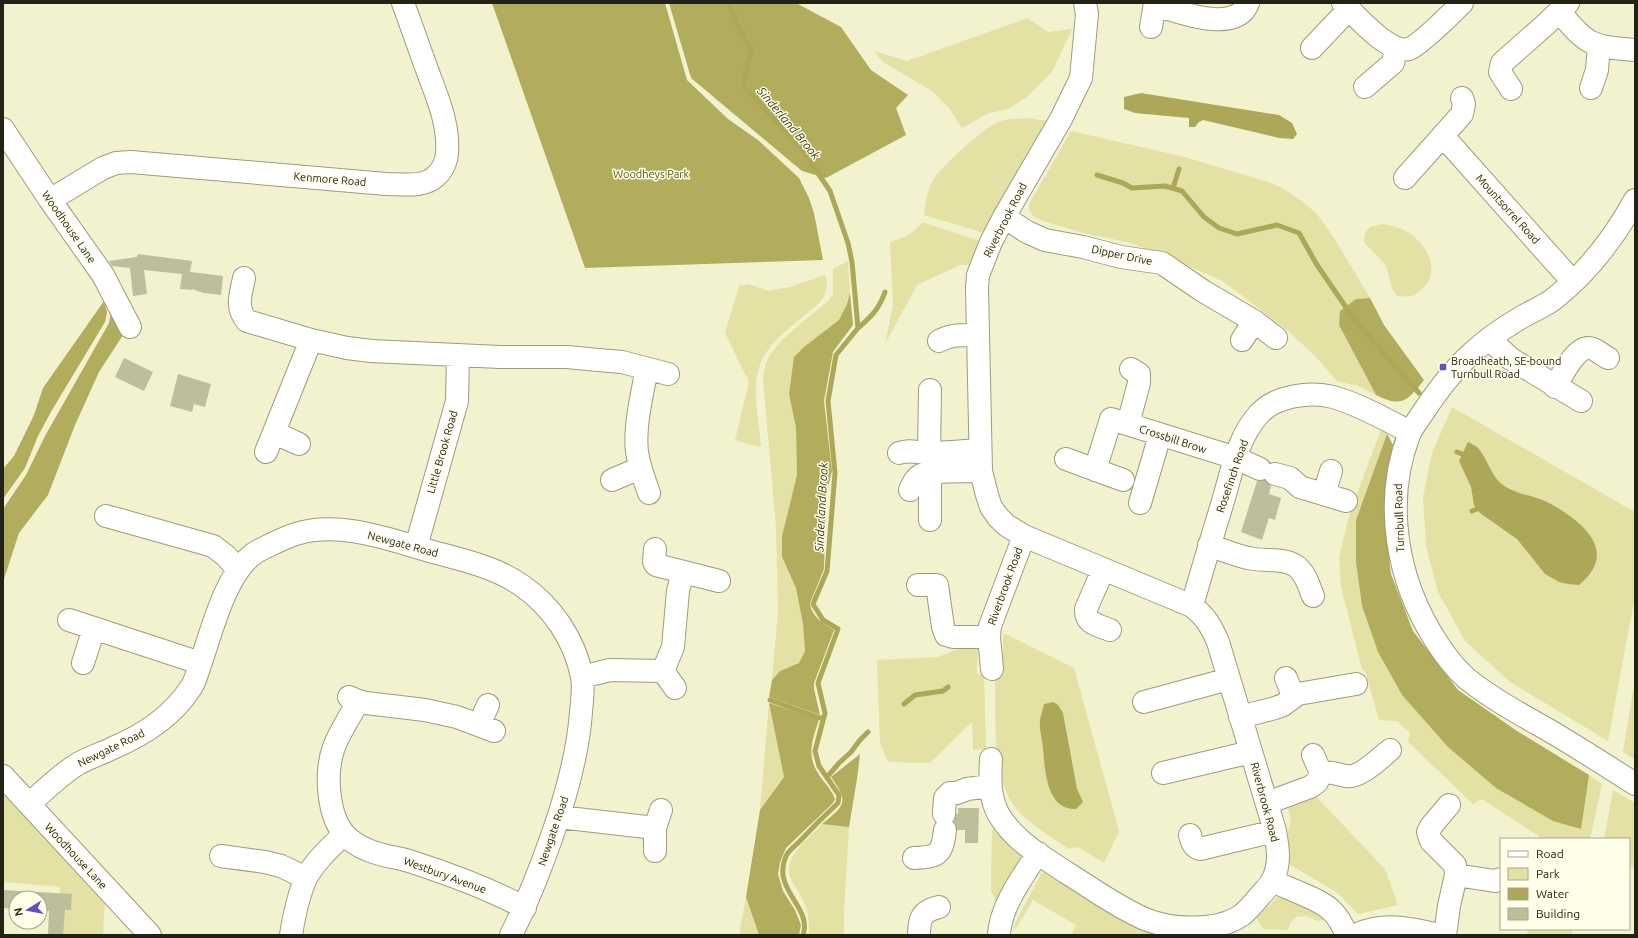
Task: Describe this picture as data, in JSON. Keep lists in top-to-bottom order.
{
  "streets": {
    "street": [
      "Kenmore Road",
      "Mountsorrel Road",
      "Riverbrook Road",
      "Woodhouse Lane",
      "Dipper Drive",
      "Crossbill Brow",
      "Little Brook Road",
      "Rosefinch Road",
      "Turnbull Road",
      "Newgate Road",
      "Westbury Avenue"
    ]
  },
  "crossings": [
    ["Kenmore Road", "Woodhouse Lane"],
    ["Mountsorrel Road", "Turnbull Road"],
    ["Riverbrook Road", "Dipper Drive"],
    ["Riverbrook Road", "Rosefinch Road"],
    ["Woodhouse Lane", "Newgate Road"],
    ["Crossbill Brow", "Rosefinch Road"],
    ["Little Brook Road", "Newgate Road"],
    ["Rosefinch Road", "Turnbull Road"],
    ["Newgate Road", "Westbury Avenue"]
  ],
  "water": ["Sinderland Brook"],
  "parks": ["Woodheys Park"],
  "places": {
    "transit": ["Broadheath, SE-bound Turnbull Road"]
  },
  "legend": [
    "Road",
    "Park",
    "Water",
    "Building"
  ],
  "north": "left"
}
